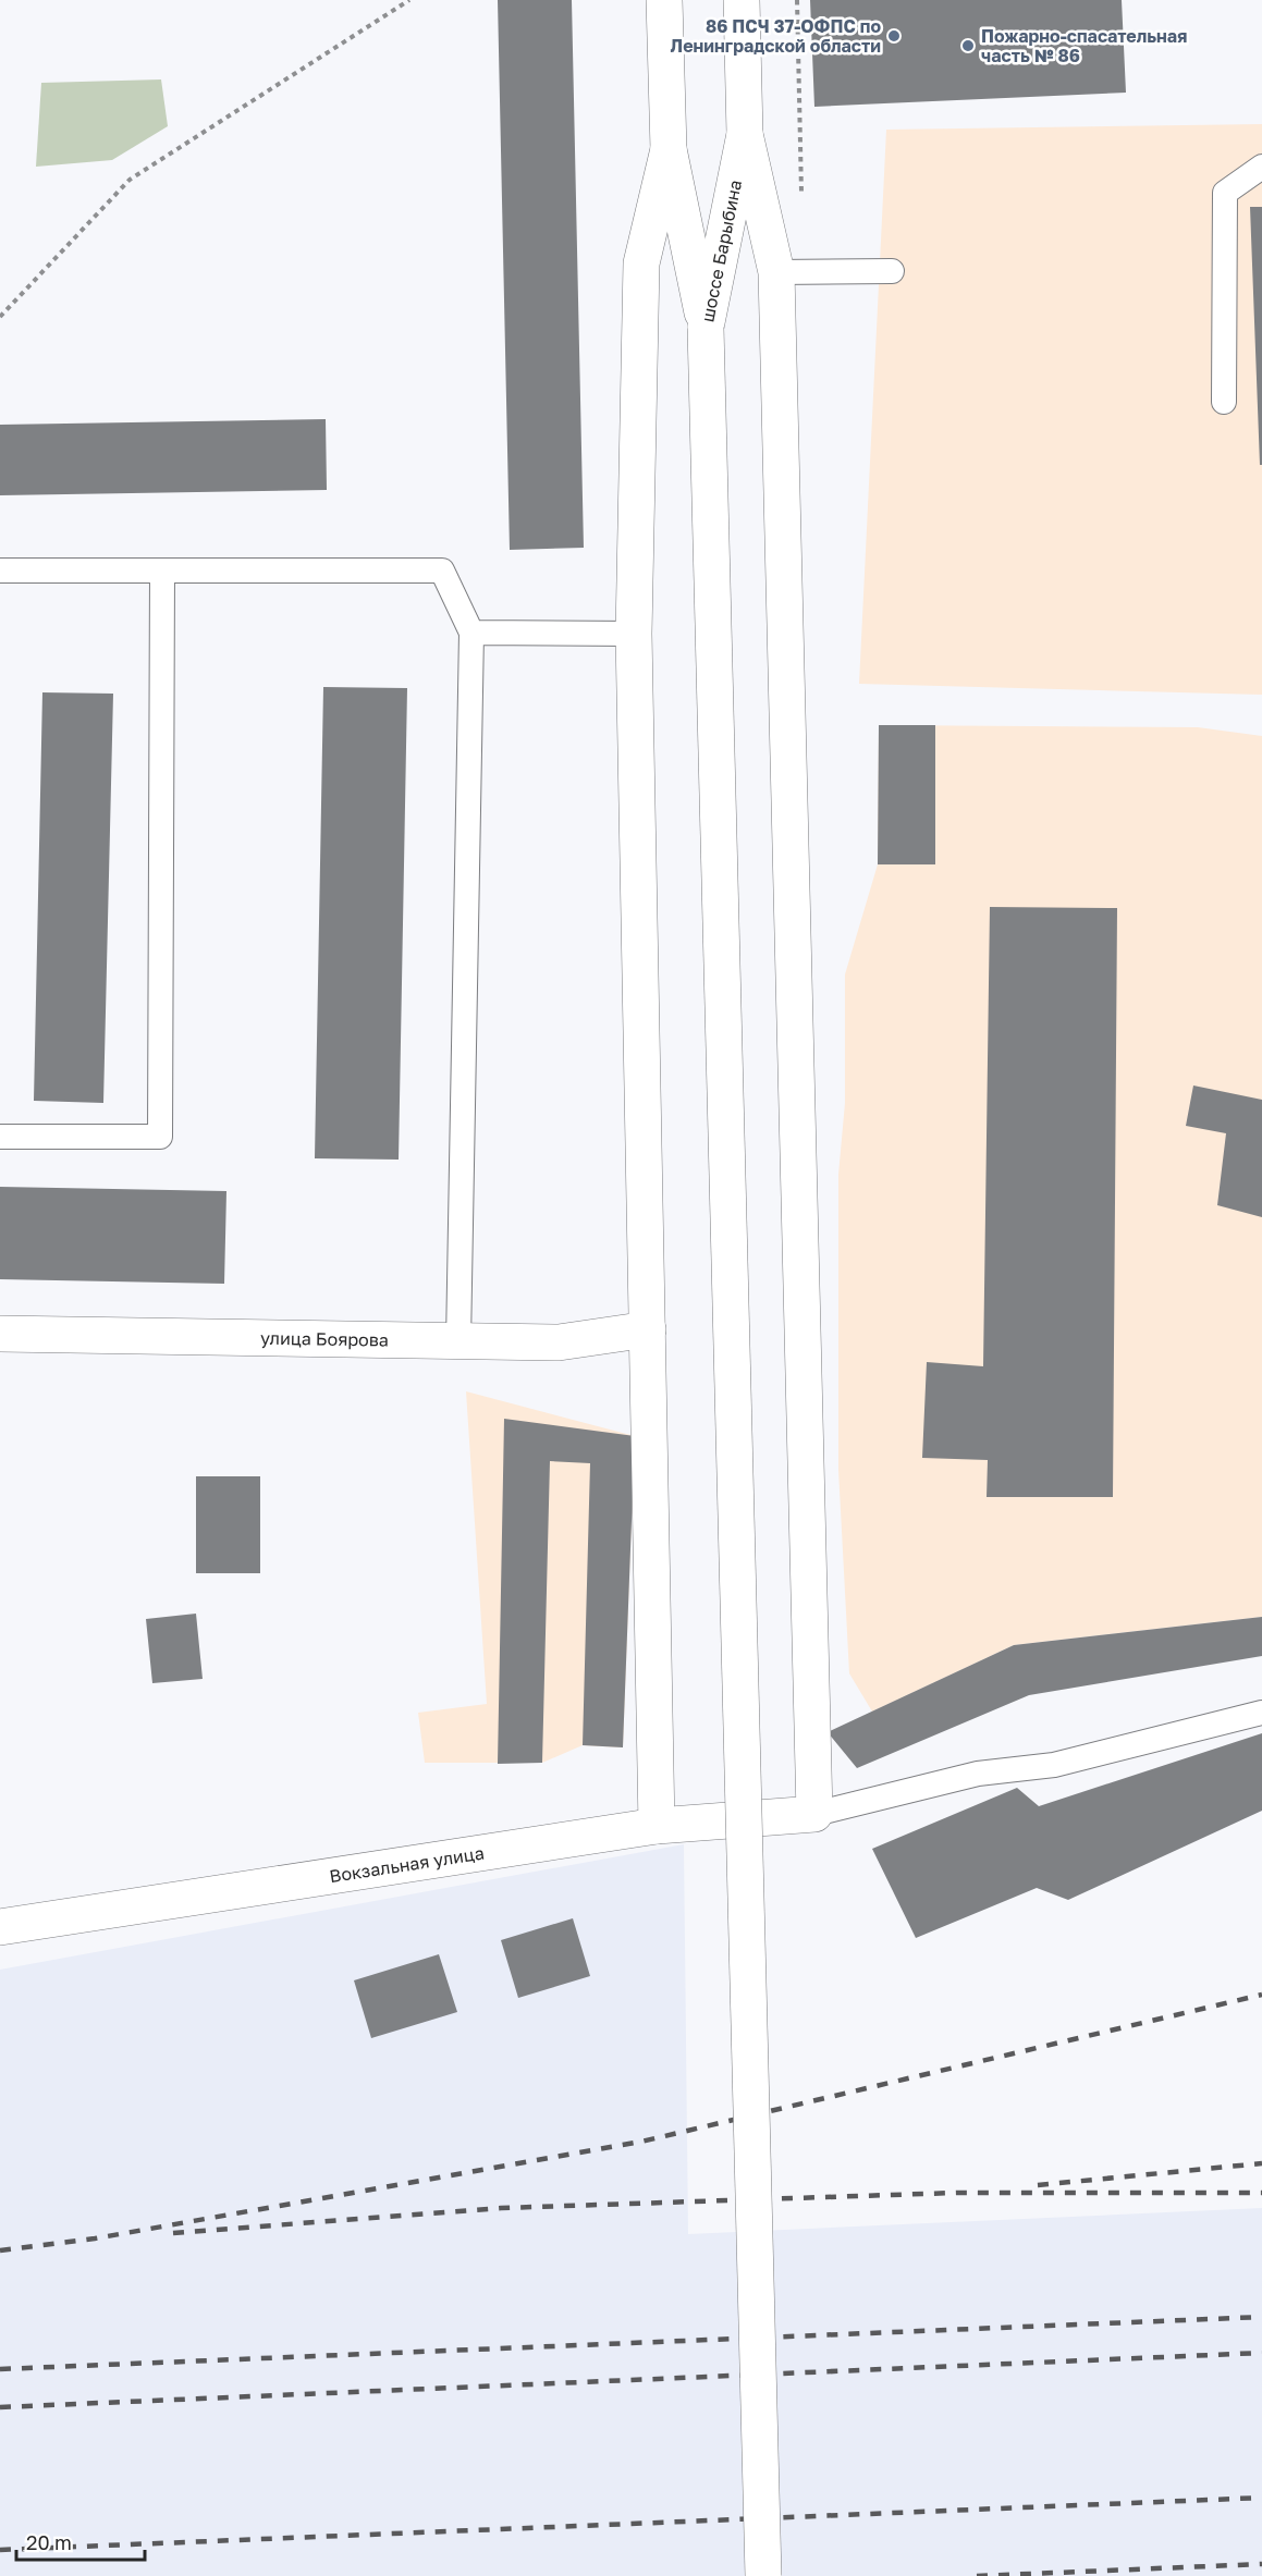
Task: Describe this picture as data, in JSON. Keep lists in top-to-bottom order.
{
  "streets": {
    "street": ["шоссе Барыбина", "улица Боярова", "Вокзальная улица"]
  },
  "places": ["86 ПСЧ 37-ОФПС по Ленинградской области", "Пожарно-спасательная часть № 86"],
  "scale_bar": "20 m"
}
